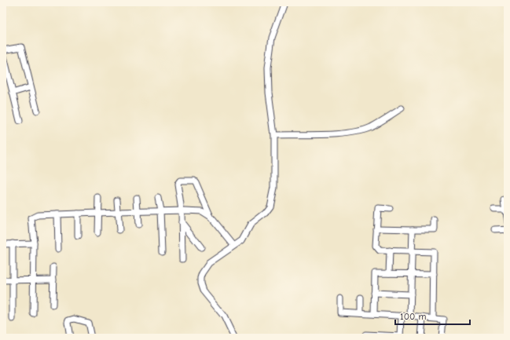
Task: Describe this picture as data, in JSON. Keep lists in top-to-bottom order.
{
  "scale_bar": "100 m"
}
